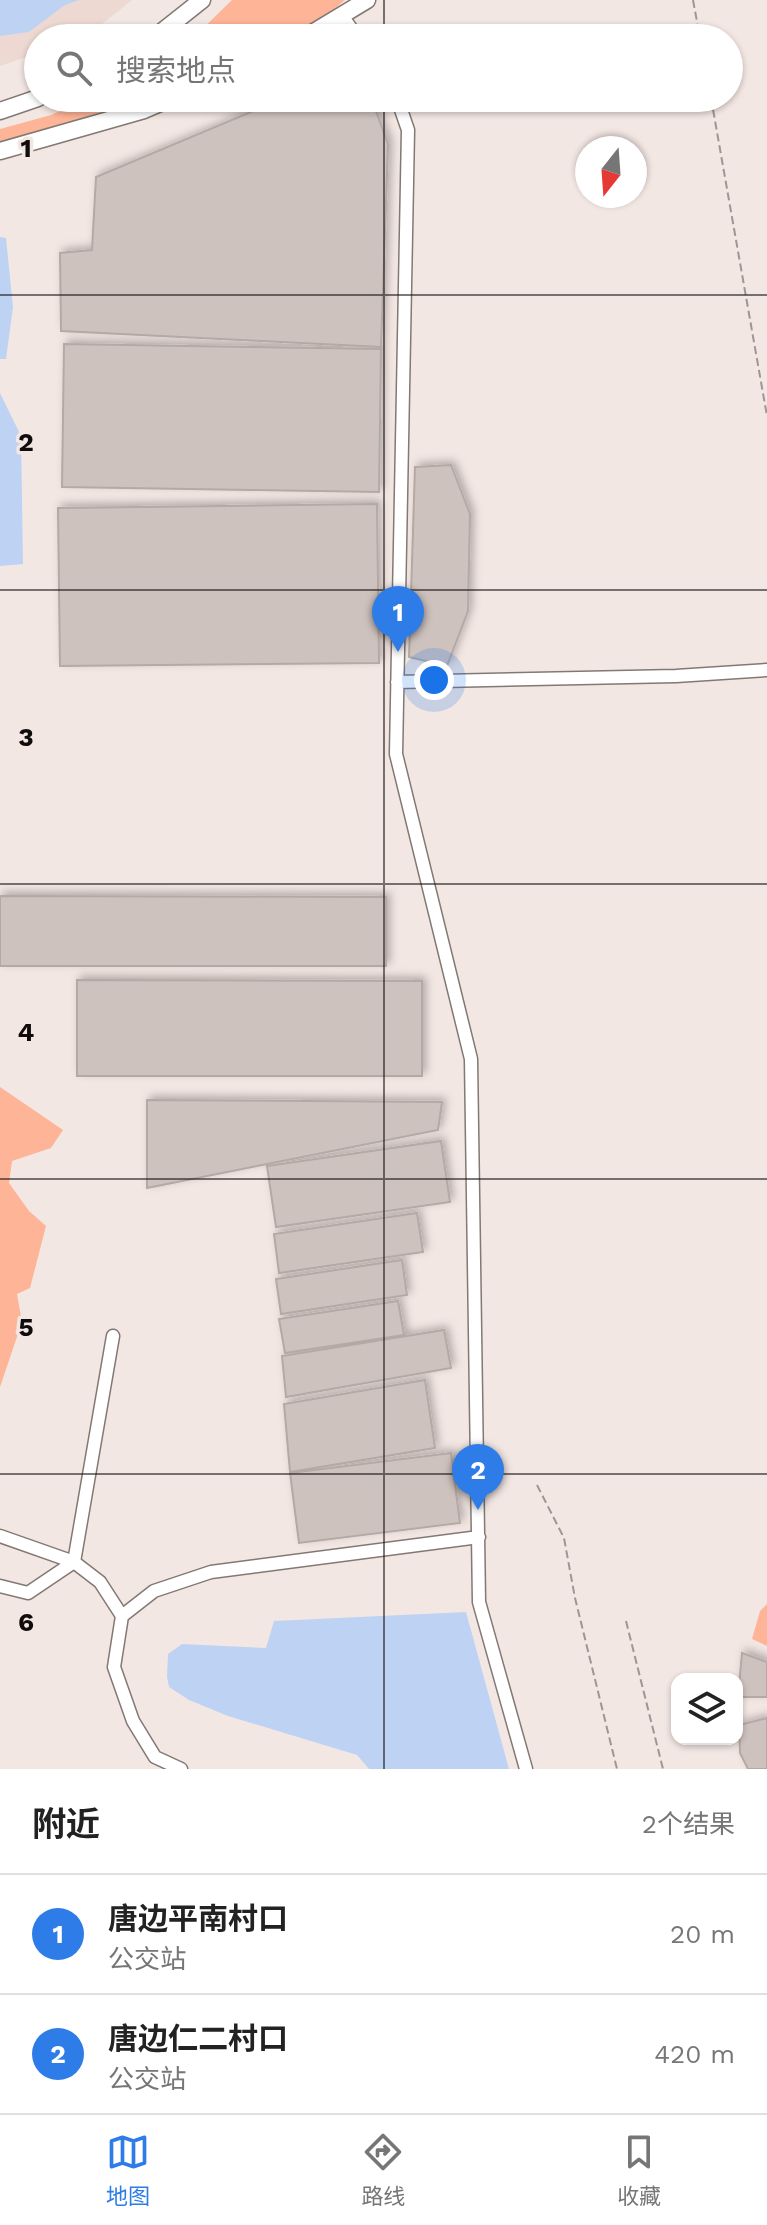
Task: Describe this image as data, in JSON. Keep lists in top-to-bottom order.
{
  "north": "bottom",
  "page": {
    "search": "搜索地点",
    "pins": ["1", "2"],
    "heading": ["附近", "2个结果"],
    "list": [
      {
        "mark": "1",
        "name": "唐边平南村口",
        "note": "公交站",
        "value": "20 m"
      },
      {
        "mark": "2",
        "name": "唐边仁二村口",
        "note": "公交站",
        "value": "420 m"
      }
    ],
    "nav": ["地图", "路线", "收藏"]
  },
  "grid": {
    "rows": [
      "1",
      "2",
      "3",
      "4",
      "5",
      "6"
    ]
  }
}
